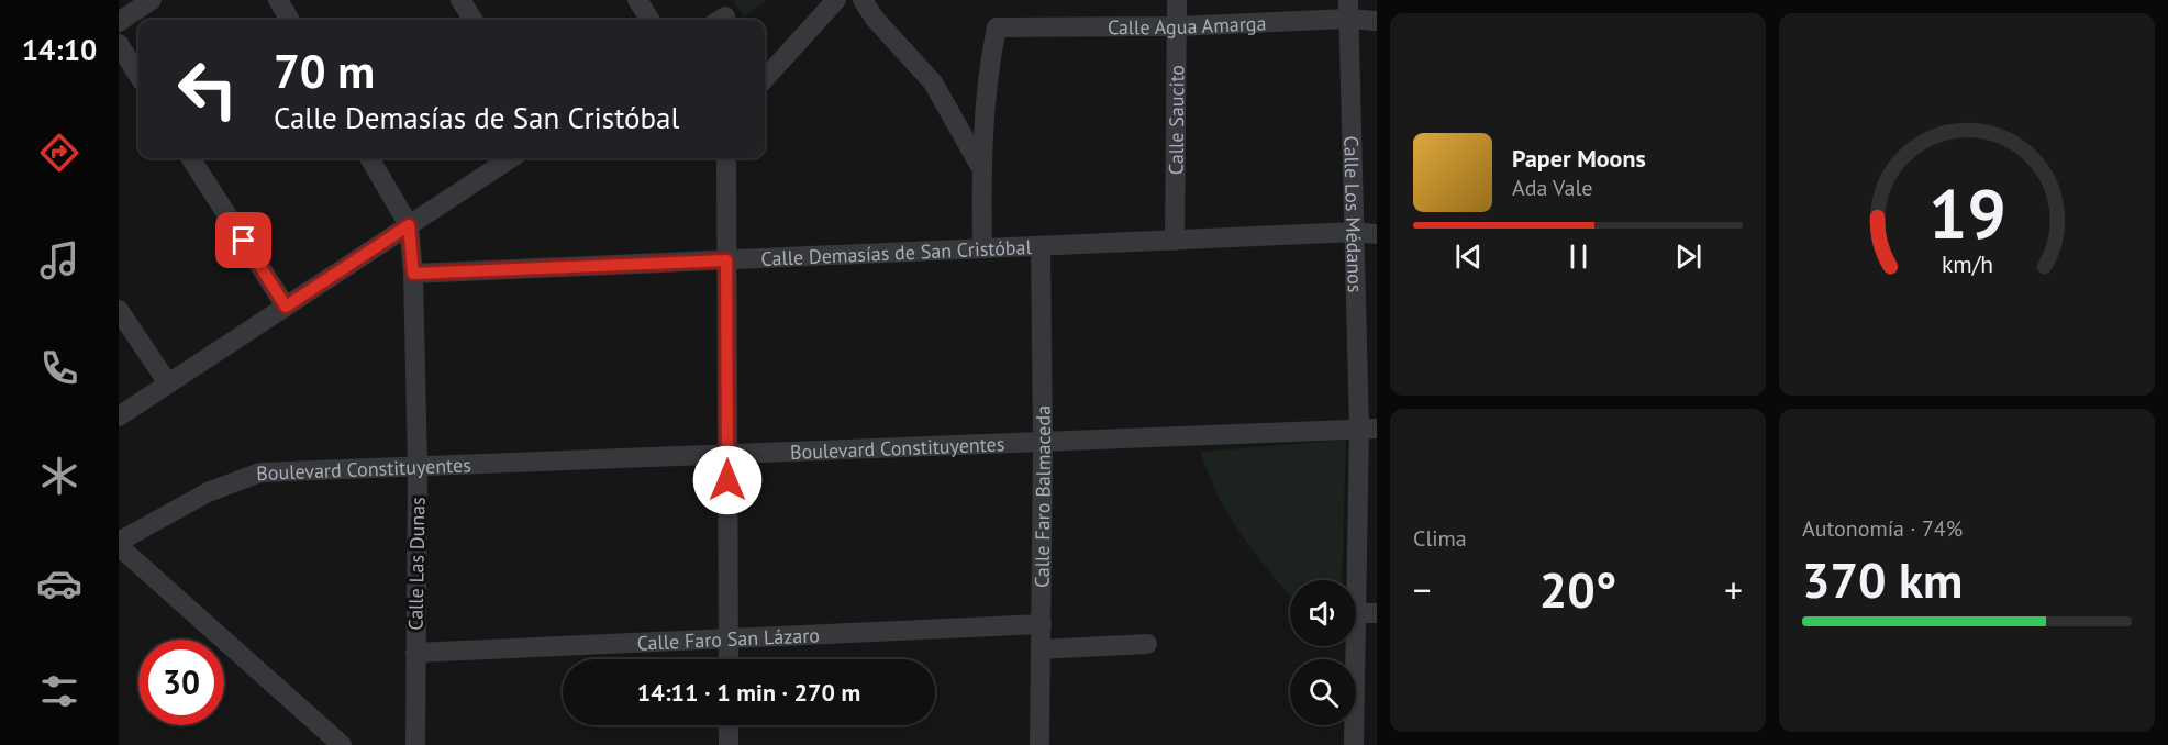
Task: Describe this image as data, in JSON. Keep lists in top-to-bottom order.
{
  "streets": {
    "street": [
      "Calle Agua Amarga",
      "Calle Saucito",
      "Calle Los Médanos",
      "Calle Demasías de San Cristóbal",
      "Boulevard Constituyentes",
      "Calle Faro Balmaceda",
      "Calle Las Dunas",
      "Calle Faro San Lázaro"
    ]
  },
  "crossings": [
    ["Calle Agua Amarga", "Calle Saucito"],
    ["Calle Agua Amarga", "Calle Los Médanos"],
    ["Calle Saucito", "Calle Demasías de San Cristóbal"],
    ["Calle Los Médanos", "Calle Demasías de San Cristóbal"],
    ["Calle Los Médanos", "Boulevard Constituyentes"],
    ["Calle Demasías de San Cristóbal", "Calle Faro Balmaceda"],
    ["Calle Demasías de San Cristóbal", "Calle Las Dunas"],
    ["Boulevard Constituyentes", "Calle Faro Balmaceda"],
    ["Boulevard Constituyentes", "Calle Las Dunas"],
    ["Calle Faro Balmaceda", "Calle Faro San Lázaro"],
    ["Calle Las Dunas", "Calle Faro San Lázaro"]
  ],
  "page": {
    "tabs": "14:10",
    "turn": ["70 m", "Calle Demasías de San Cristóbal"],
    "song": ["Paper Moons", "Ada Vale"],
    "tile": [
      "Clima",
      ["Autonomía · 74%", "370 km"]
    ],
    "heat": ["−", "20°", "+"],
    "limit": "30",
    "trip": "14:11 · 1 min · 270 m",
    "gauge": ["19", "km/h"]
  }
}
